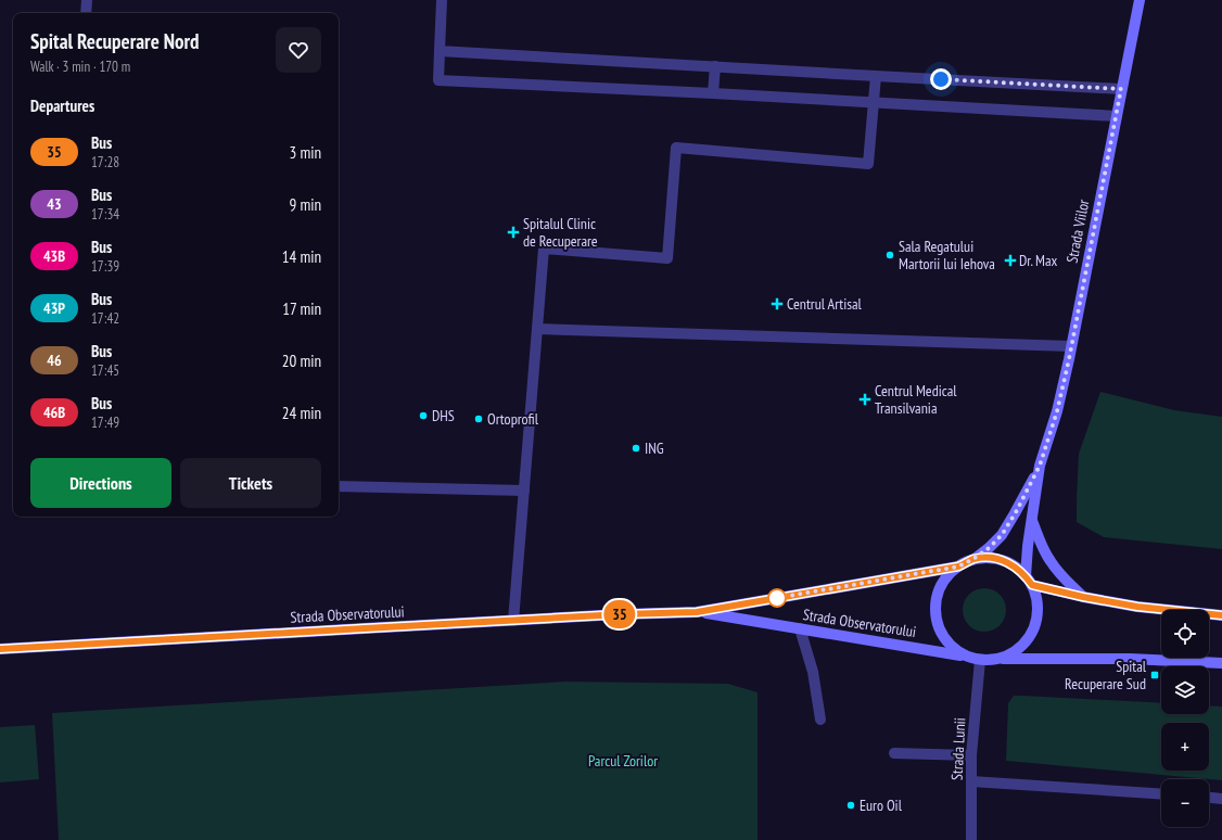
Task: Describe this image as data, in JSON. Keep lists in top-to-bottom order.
{
  "streets": {
    "main road": ["Strada Viilor", "Strada Observatorului"],
    "street": ["Strada Lunii"]
  },
  "crossings": [
    ["Strada Viilor", "Strada Observatorului"],
    ["Strada Viilor", "Strada Lunii"],
    ["Strada Observatorului", "Strada Lunii"]
  ],
  "parks": ["Parcul Zorilor"],
  "places": {
    "health": [
      "Spitalul Clinic de Recuperare",
      "Dr. Max",
      "Centrul Artisal",
      "Centrul Medical Transilvania"
    ],
    "other": [
      "Sala Regatului Martorii lui Iehova",
      "DHS",
      "Ortoprofil",
      "ING",
      "Euro Oil"
    ],
    "transit": ["Spital Recuperare Sud"]
  },
  "lines": ["bus line 35"],
  "page": {
    "on_map": "35",
    "heading": [
      ["Spital Recuperare Nord", "Walk · 3 min · 170 m"],
      "Departures"
    ],
    "list": [
      {
        "mark": "35",
        "name": "Bus",
        "note": "17:28",
        "value": "3 min"
      },
      {
        "mark": "43",
        "name": "Bus",
        "note": "17:34",
        "value": "9 min"
      },
      {
        "mark": "43B",
        "name": "Bus",
        "note": "17:39",
        "value": "14 min"
      },
      {
        "mark": "43P",
        "name": "Bus",
        "note": "17:42",
        "value": "17 min"
      },
      {
        "mark": "46",
        "name": "Bus",
        "note": "17:45",
        "value": "20 min"
      },
      {
        "mark": "46B",
        "name": "Bus",
        "note": "17:49",
        "value": "24 min"
      }
    ],
    "buttons": ["Directions", "Tickets"],
    "map_buttons": ["+", "−"]
  }
}
